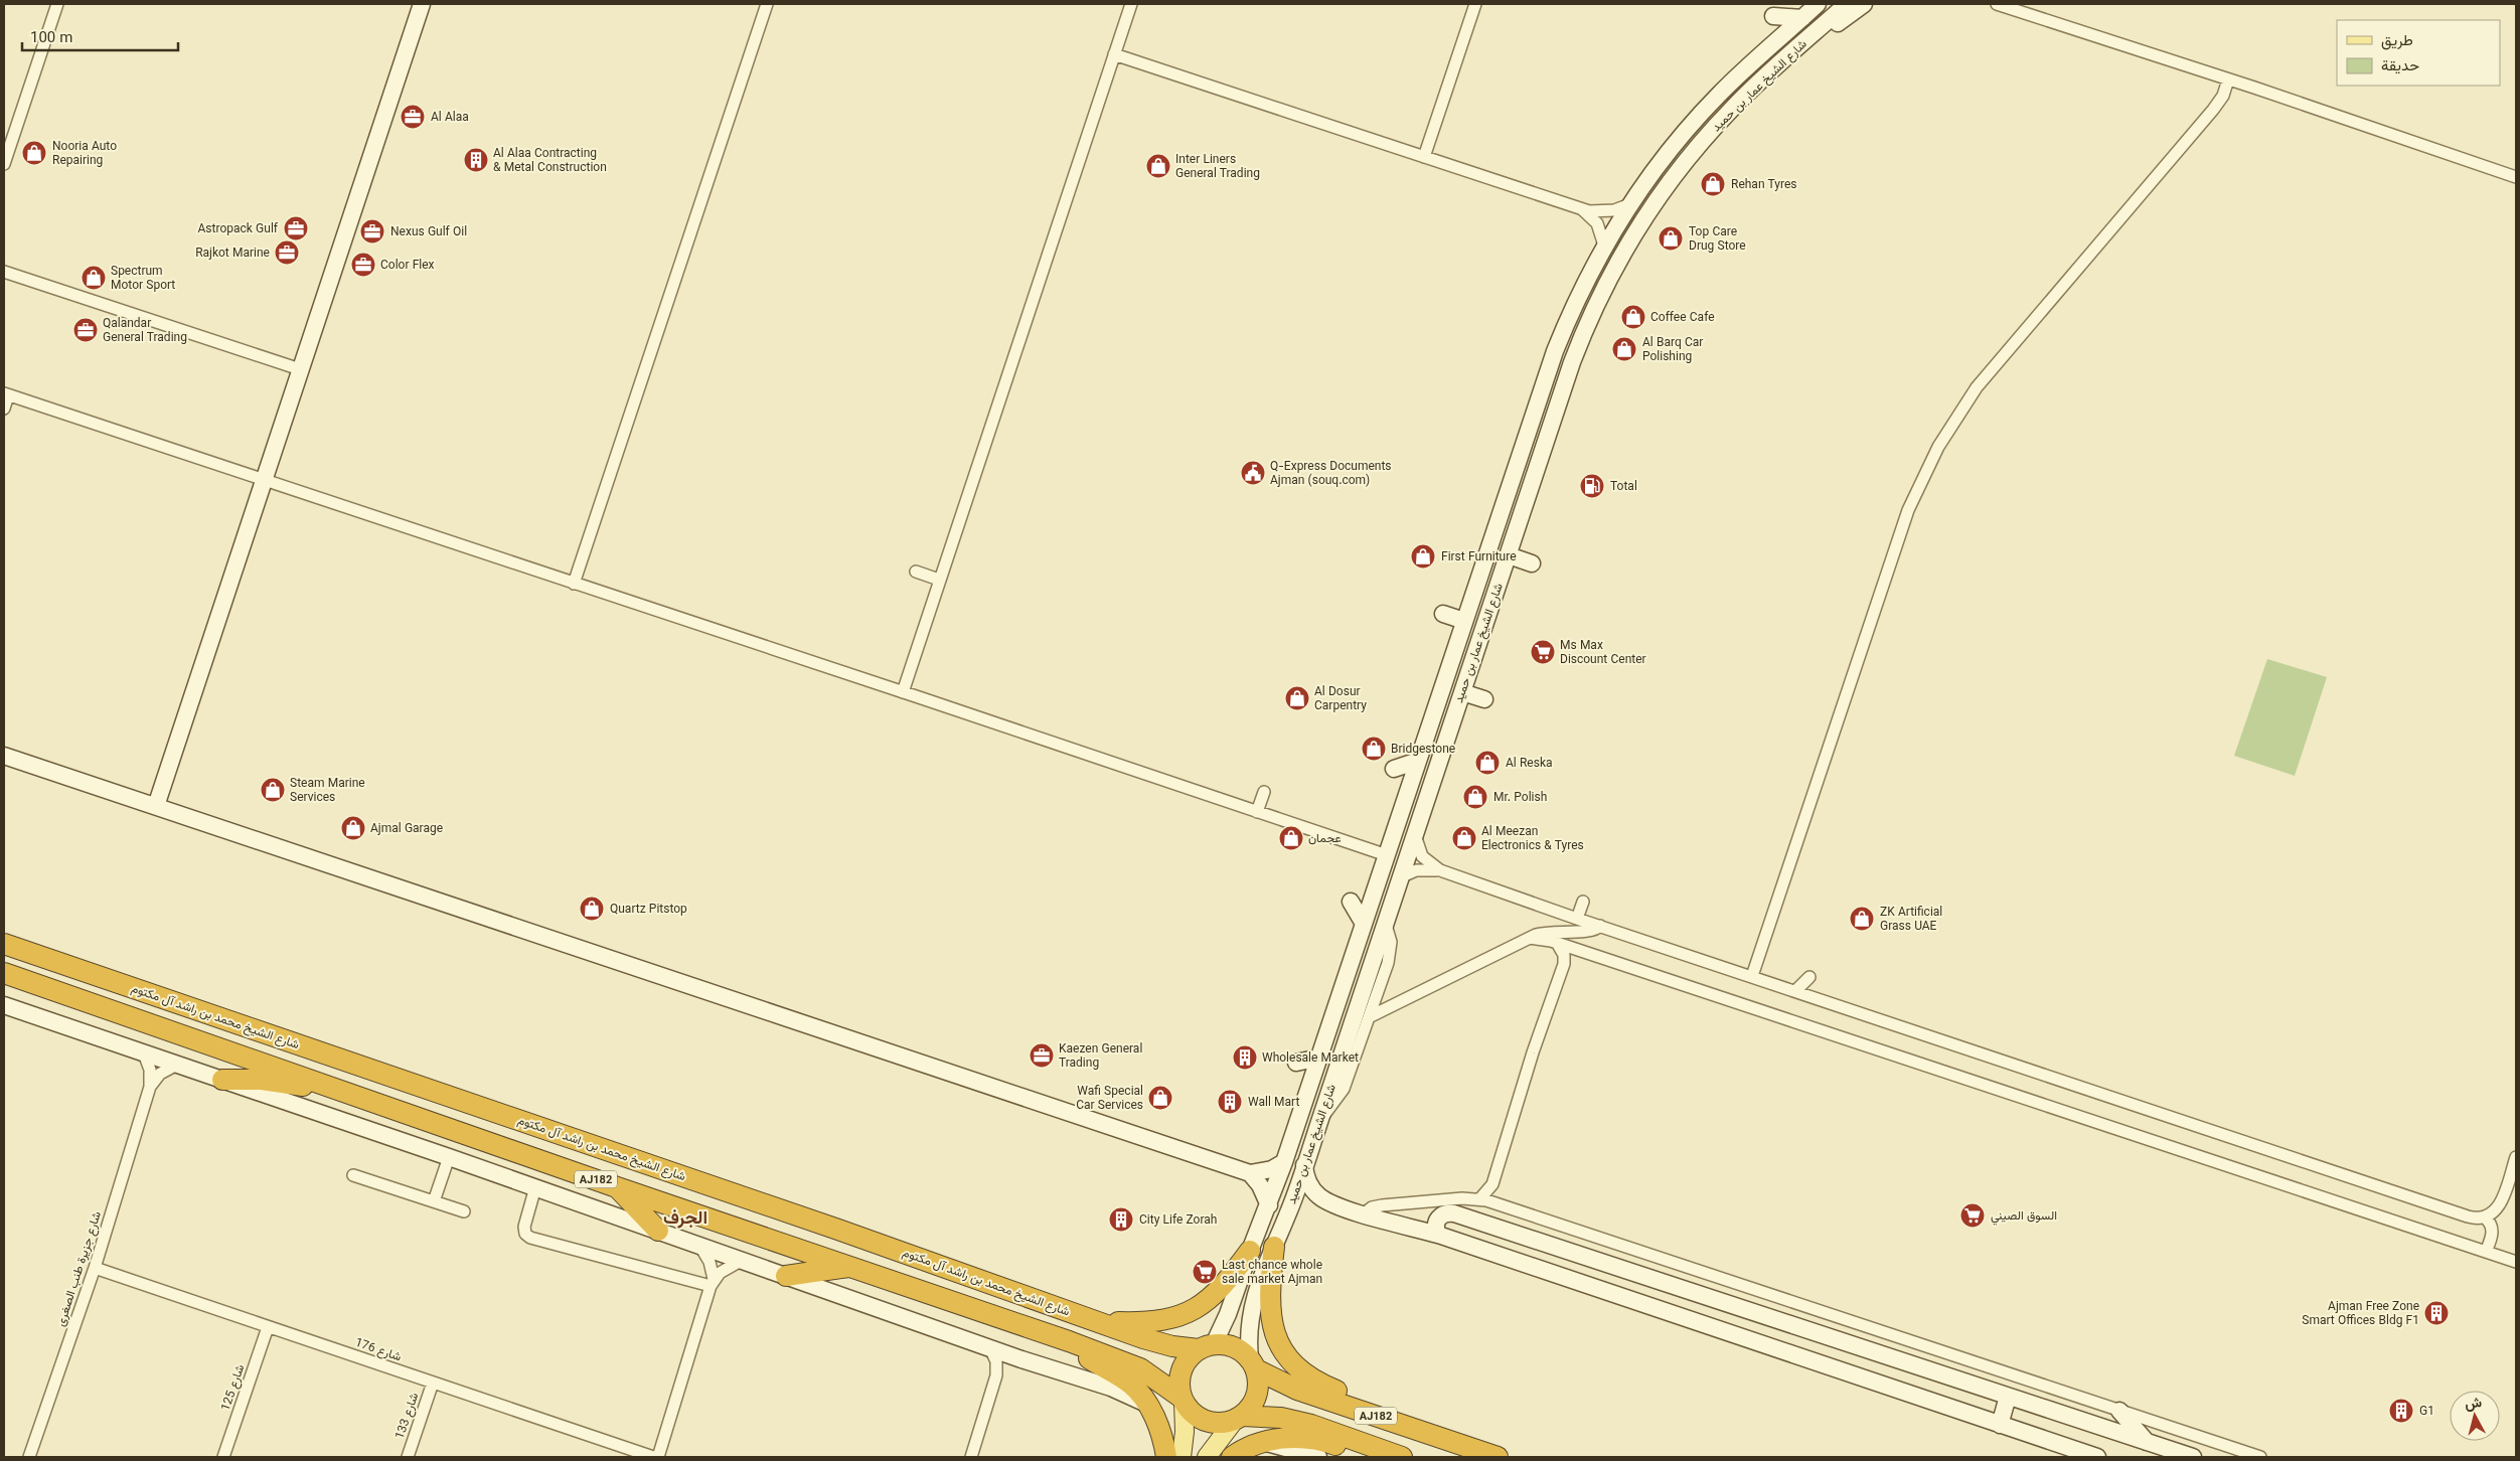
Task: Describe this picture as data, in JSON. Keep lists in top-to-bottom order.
{
  "streets": {
    "highway": ["شارع الشيخ محمد بن راشد آل مكتوم", "AJ182"],
    "street": [
      "شارع الشيخ عمار بن حميد",
      "شارع جزيرة طنب الصغرى",
      "شارع 176",
      "شارع 125",
      "شارع 133"
    ]
  },
  "crossings": [
    ["شارع الشيخ عمار بن حميد", "شارع الشيخ محمد بن راشد آل مكتوم"],
    ["شارع الشيخ عمار بن حميد", "AJ182"],
    ["شارع الشيخ محمد بن راشد آل مكتوم", "AJ182"],
    ["شارع جزيرة طنب الصغرى", "شارع 176"],
    ["شارع 176", "شارع 125"],
    ["شارع 176", "شارع 133"]
  ],
  "districts": ["الجرف"],
  "places": {
    "office": [
      "Al Alaa",
      "Astropack Gulf",
      "Nexus Gulf Oil",
      "Rajkot Marine",
      "Color Flex",
      "Qalandar General Trading",
      "Kaezen General Trading"
    ],
    "shop": [
      "Nooria Auto Repairing",
      "Inter Liners General Trading",
      "Rehan Tyres",
      "Top Care Drug Store",
      "Spectrum Motor Sport",
      "Coffee Cafe",
      "Al Barq Car Polishing",
      "First Furniture",
      "Al Dosur Carpentry",
      "Bridgestone",
      "Al Reska",
      "Steam Marine Services",
      "Mr. Polish",
      "Ajmal Garage",
      "عجمان",
      "Al Meezan Electronics & Tyres",
      "Quartz Pitstop",
      "ZK Artificial Grass UAE",
      "Wafi Special Car Services"
    ],
    "building": [
      "Al Alaa Contracting & Metal Construction",
      "Wholesale Market",
      "Wall Mart",
      "City Life Zorah",
      "Ajman Free Zone Smart Offices Bldg F1",
      "G1"
    ],
    "public building": ["Q-Express Documents Ajman (souq.com)"],
    "fuel station": ["Total"],
    "supermarket": ["Ms Max Discount Center", "السوق الصيني", "Last chance whole sale market Ajman"]
  },
  "legend": ["طريق", "حديقة"],
  "scale_bar": "100 m",
  "north": "top"
}
